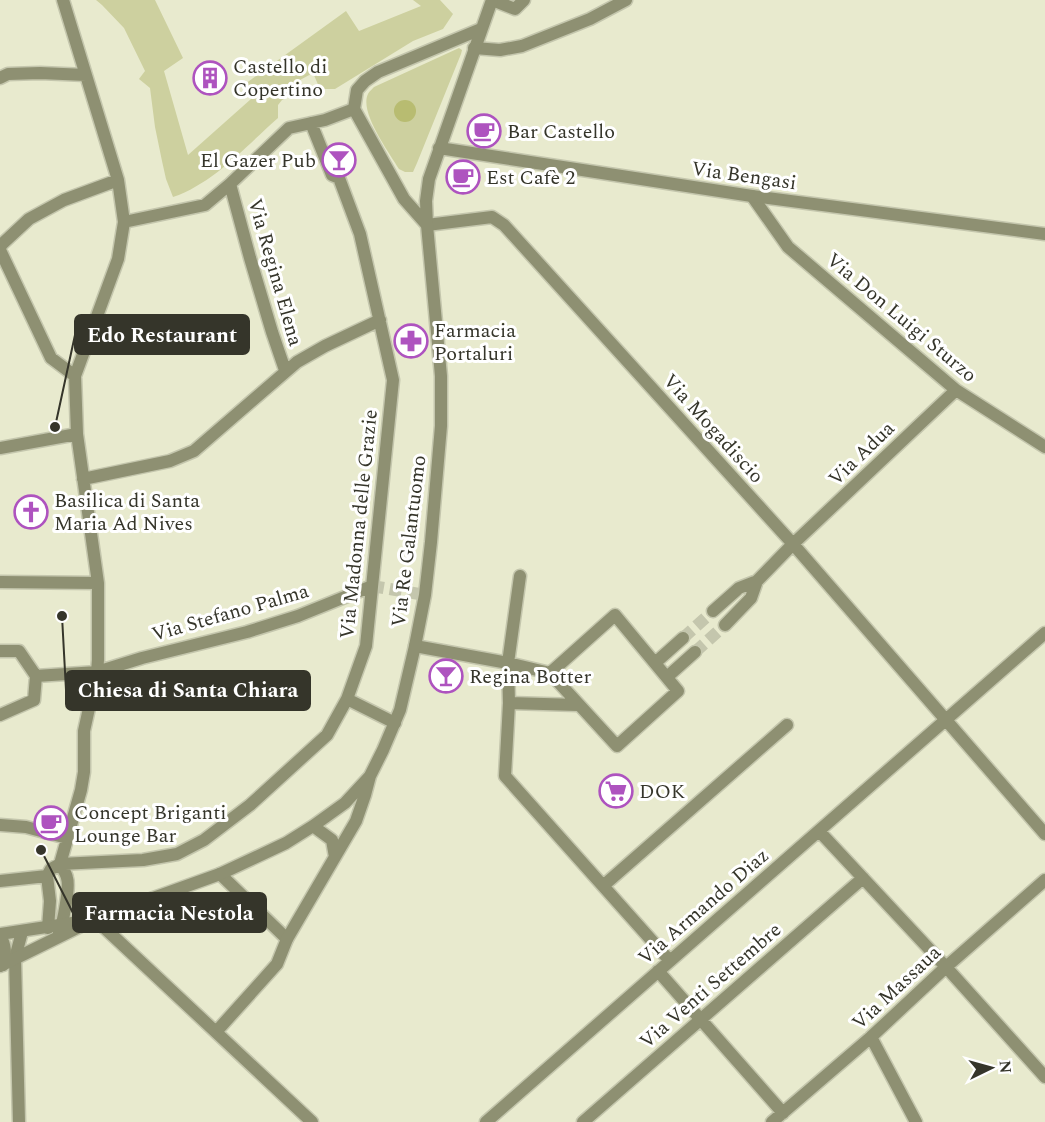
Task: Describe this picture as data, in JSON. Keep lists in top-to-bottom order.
{
  "streets": {
    "street": [
      "Via Bengasi",
      "Via Regina Elena",
      "Via Don Luigi Sturzo",
      "Via Mogadiscio",
      "Via Adua",
      "Via Madonna delle Grazie",
      "Via Re Galantuomo",
      "Via Stefano Palma",
      "Via Armando Diaz",
      "Via Venti Settembre",
      "Via Massaua"
    ]
  },
  "crossings": [
    ["Via Bengasi", "Via Don Luigi Sturzo"],
    ["Via Bengasi", "Via Re Galantuomo"],
    ["Via Don Luigi Sturzo", "Via Adua"],
    ["Via Mogadiscio", "Via Adua"],
    ["Via Mogadiscio", "Via Re Galantuomo"],
    ["Via Mogadiscio", "Via Armando Diaz"],
    ["Via Madonna delle Grazie", "Via Stefano Palma"]
  ],
  "places": {
    "building": ["Castello di Copertino"],
    "cafe": ["Bar Castello", "Est Cafè 2", "Concept Briganti Lounge Bar"],
    "bar": ["El Gazer Pub", "Regina Botter"],
    "pharmacy": ["Farmacia Portaluri"],
    "other": ["Edo Restaurant", "Chiesa di Santa Chiara", "Farmacia Nestola"],
    "church": ["Basilica di Santa Maria Ad Nives"],
    "supermarket": ["DOK"]
  },
  "north": "right"
}
